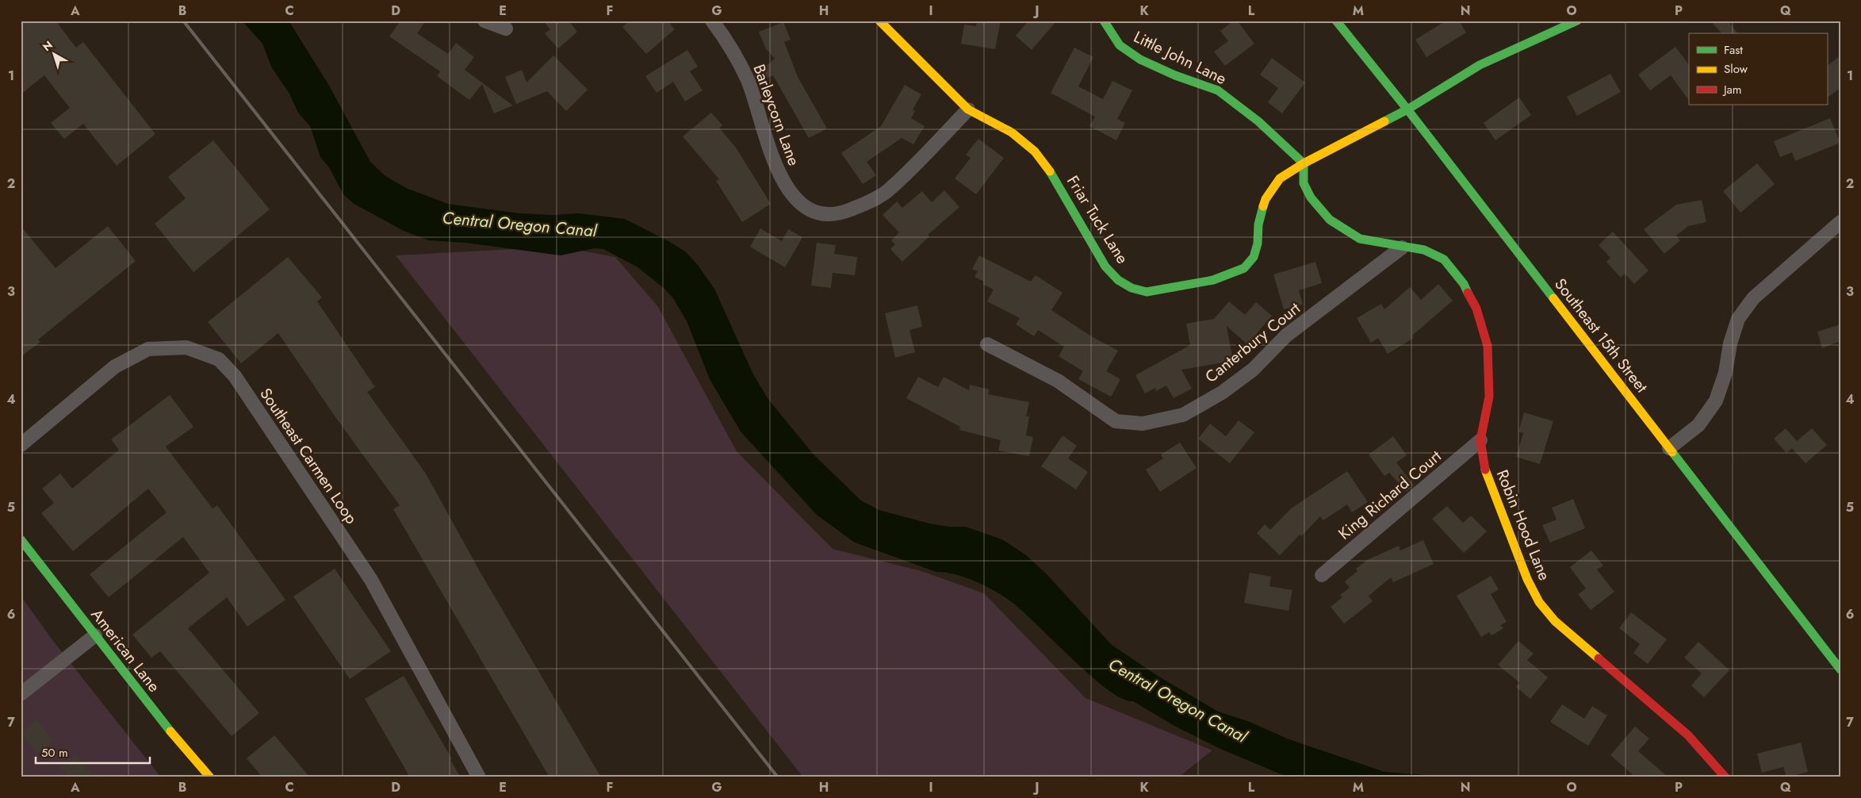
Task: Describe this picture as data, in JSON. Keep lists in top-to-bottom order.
{
  "streets": {
    "street": [
      "Little John Lane",
      "Barleycorn Lane",
      "Friar Tuck Lane",
      "Southeast 15th Street",
      "Canterbury Court",
      "Southeast Carmen Loop",
      "King Richard Court",
      "Robin Hood Lane",
      "American Lane"
    ]
  },
  "crossings": [
    ["Little John Lane", "Friar Tuck Lane"],
    ["Little John Lane", "Robin Hood Lane"],
    ["Barleycorn Lane", "Friar Tuck Lane"],
    ["Friar Tuck Lane", "Southeast 15th Street"],
    ["Friar Tuck Lane", "Robin Hood Lane"],
    ["Canterbury Court", "Robin Hood Lane"],
    ["King Richard Court", "Robin Hood Lane"]
  ],
  "water": ["Central Oregon Canal"],
  "legend": ["Fast", "Slow", "Jam"],
  "scale_bar": "50 m",
  "north": "top left",
  "grid": {
    "columns": [
      "A",
      "B",
      "C",
      "D",
      "E",
      "F",
      "G",
      "H",
      "I",
      "J",
      "K",
      "L",
      "M",
      "N",
      "O",
      "P",
      "Q"
    ],
    "rows": [
      "1",
      "2",
      "3",
      "4",
      "5",
      "6",
      "7"
    ]
  }
}
